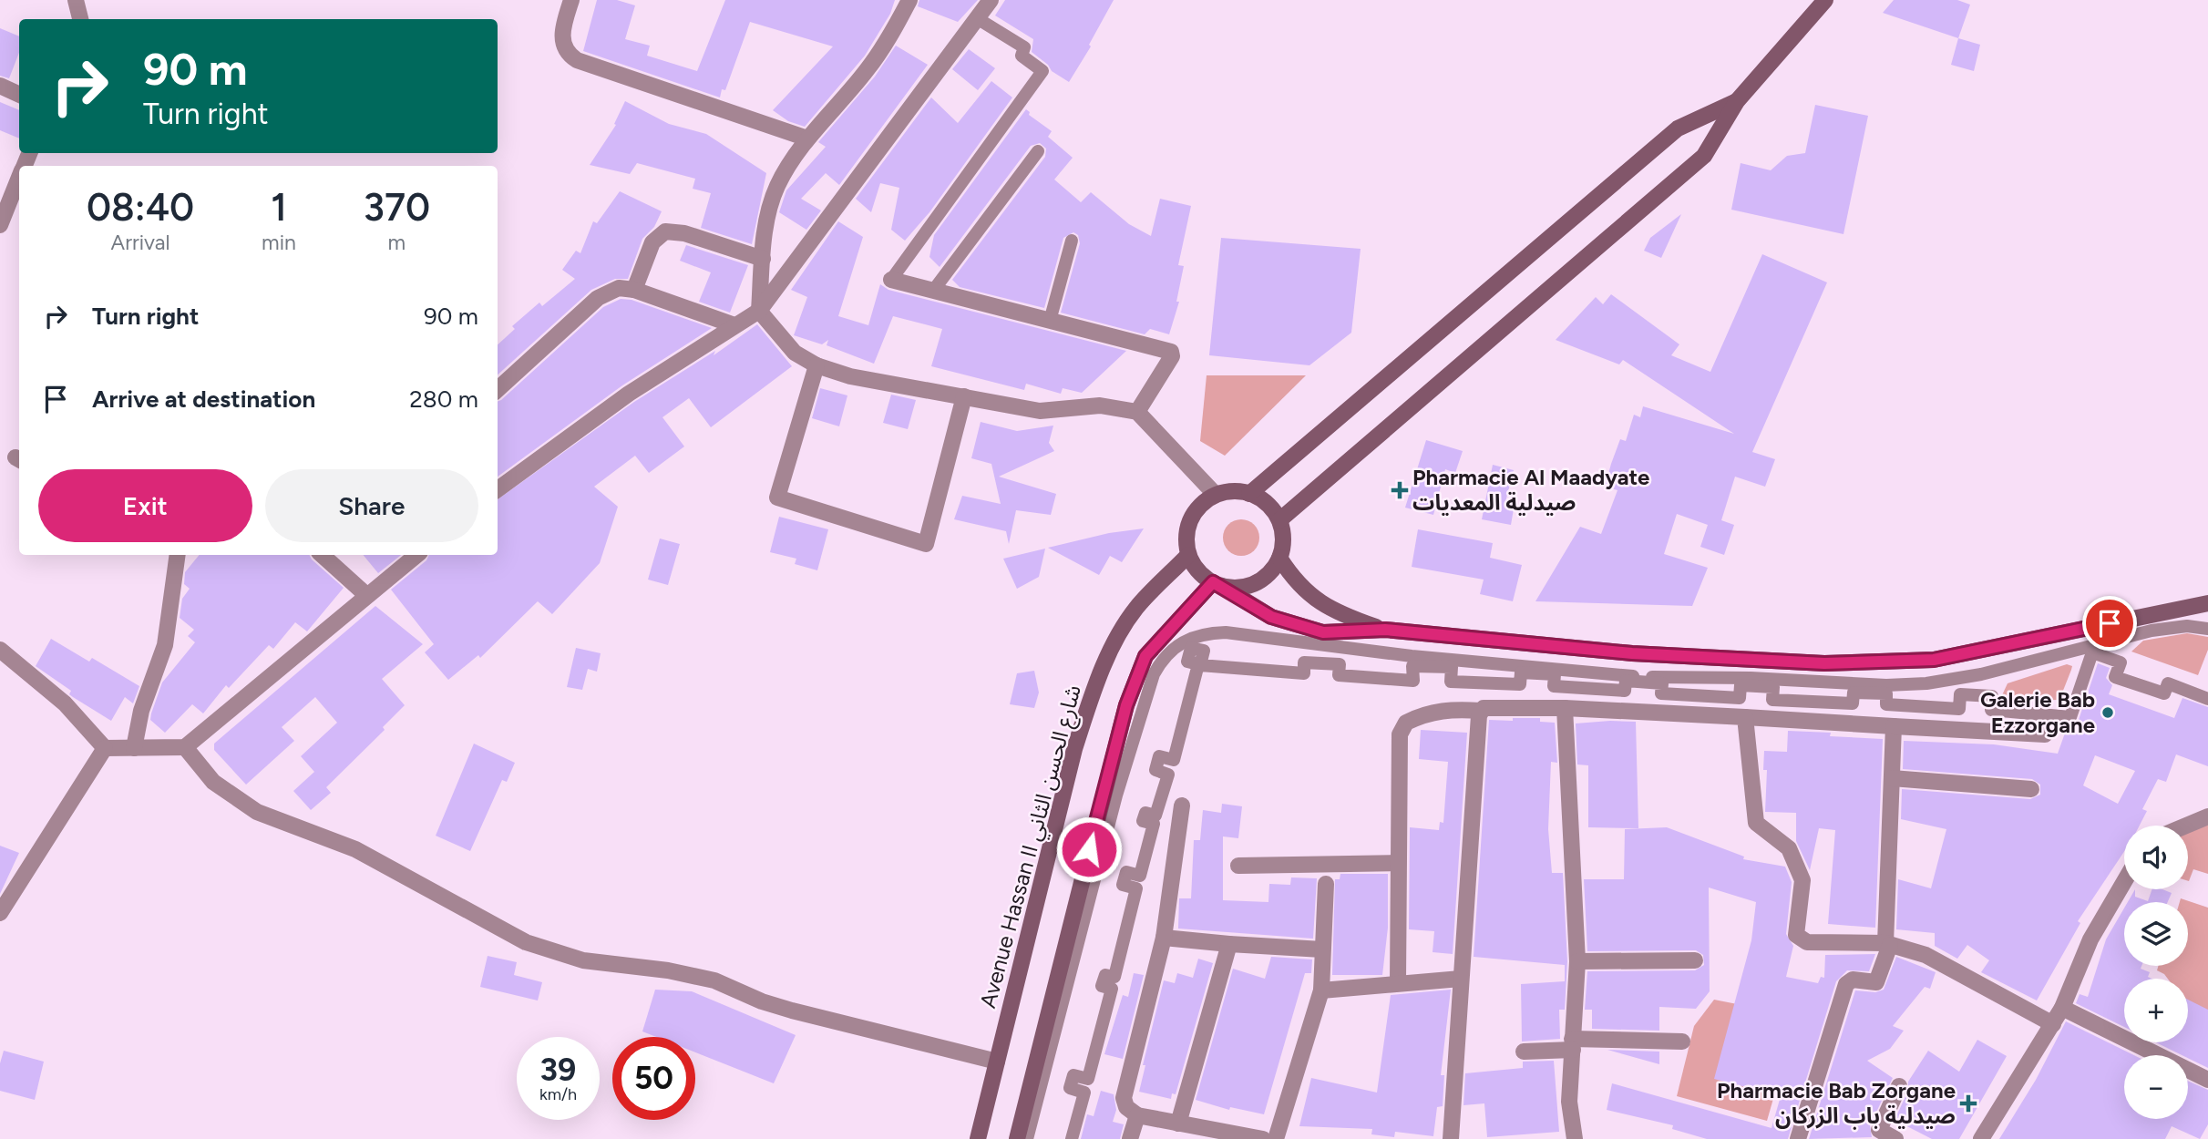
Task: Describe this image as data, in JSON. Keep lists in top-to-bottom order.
{
  "streets": {
    "main road": ["Avenue Hassan II شارع الحسن الثاني"]
  },
  "places": {
    "health": ["Pharmacie Al Maadyate صيدلية المعديات", "Pharmacie Bab Zorgane صيدلية باب الزركان"],
    "other": ["Galerie Bab Ezzorgane"]
  },
  "page": {
    "turn": ["90 m", "Turn right"],
    "eta": [
      "08:40",
      "Arrival",
      "1",
      "min",
      "370",
      "m"
    ],
    "list": [
      {
        "name": "Turn right",
        "value": "90 m"
      },
      {
        "name": "Arrive at destination",
        "value": "280 m"
      }
    ],
    "buttons": ["Exit", "Share"],
    "map_buttons": ["+", "−"],
    "speed": "39 km/h",
    "limit": "50"
  }
}
